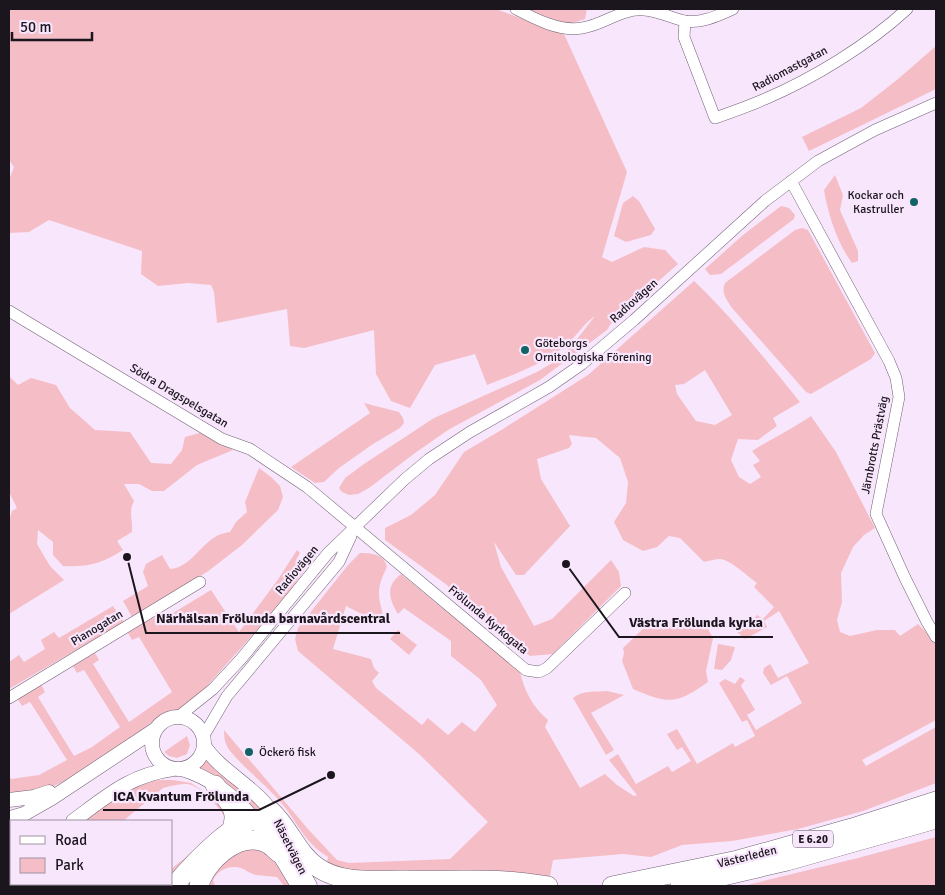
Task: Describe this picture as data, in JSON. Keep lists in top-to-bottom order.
{
  "streets": {
    "highway": ["E 6.20", "Västerleden"],
    "street": [
      "Radiomastgatan",
      "Radiovägen",
      "Södra Dragspelsgatan",
      "Järnbrotts Prästväg",
      "Frölunda Kyrkogata",
      "Pianogatan",
      "Näsetvägen"
    ]
  },
  "crossings": [
    ["Radiovägen", "Södra Dragspelsgatan"],
    ["Radiovägen", "Järnbrotts Prästväg"],
    ["Radiovägen", "Frölunda Kyrkogata"],
    ["Radiovägen", "Näsetvägen"],
    ["Södra Dragspelsgatan", "Frölunda Kyrkogata"]
  ],
  "places": [
    "Kockar och Kastruller",
    "Göteborgs Ornitologiska Förening",
    "Närhälsan Frölunda barnavårdscentral",
    "Västra Frölunda kyrka",
    "Öckerö fisk",
    "ICA Kvantum Frölunda"
  ],
  "legend": ["Road", "Park"],
  "scale_bar": "50 m"
}
